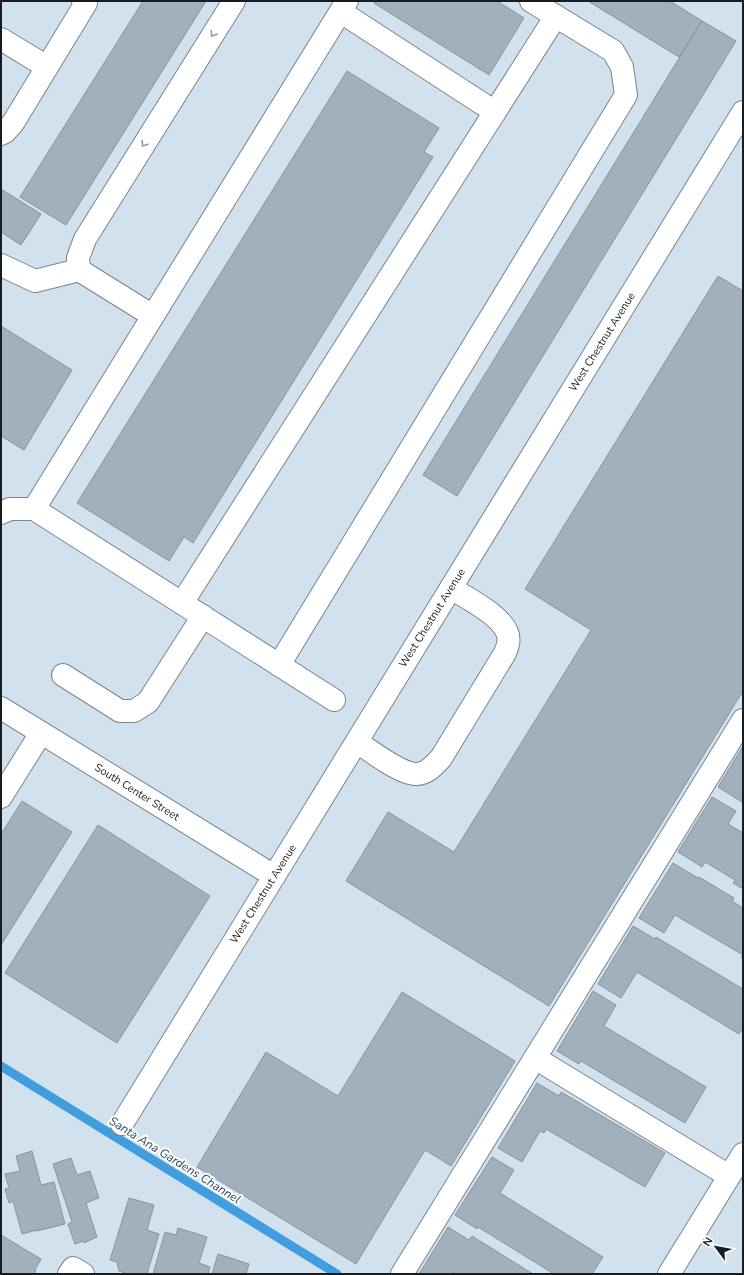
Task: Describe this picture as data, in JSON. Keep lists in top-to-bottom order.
{
  "streets": {
    "street": ["West Chestnut Avenue", "South Center Street"]
  },
  "crossings": [
    ["West Chestnut Avenue", "South Center Street"]
  ],
  "water": ["Santa Ana Gardens Channel"],
  "north": "top left"
}
